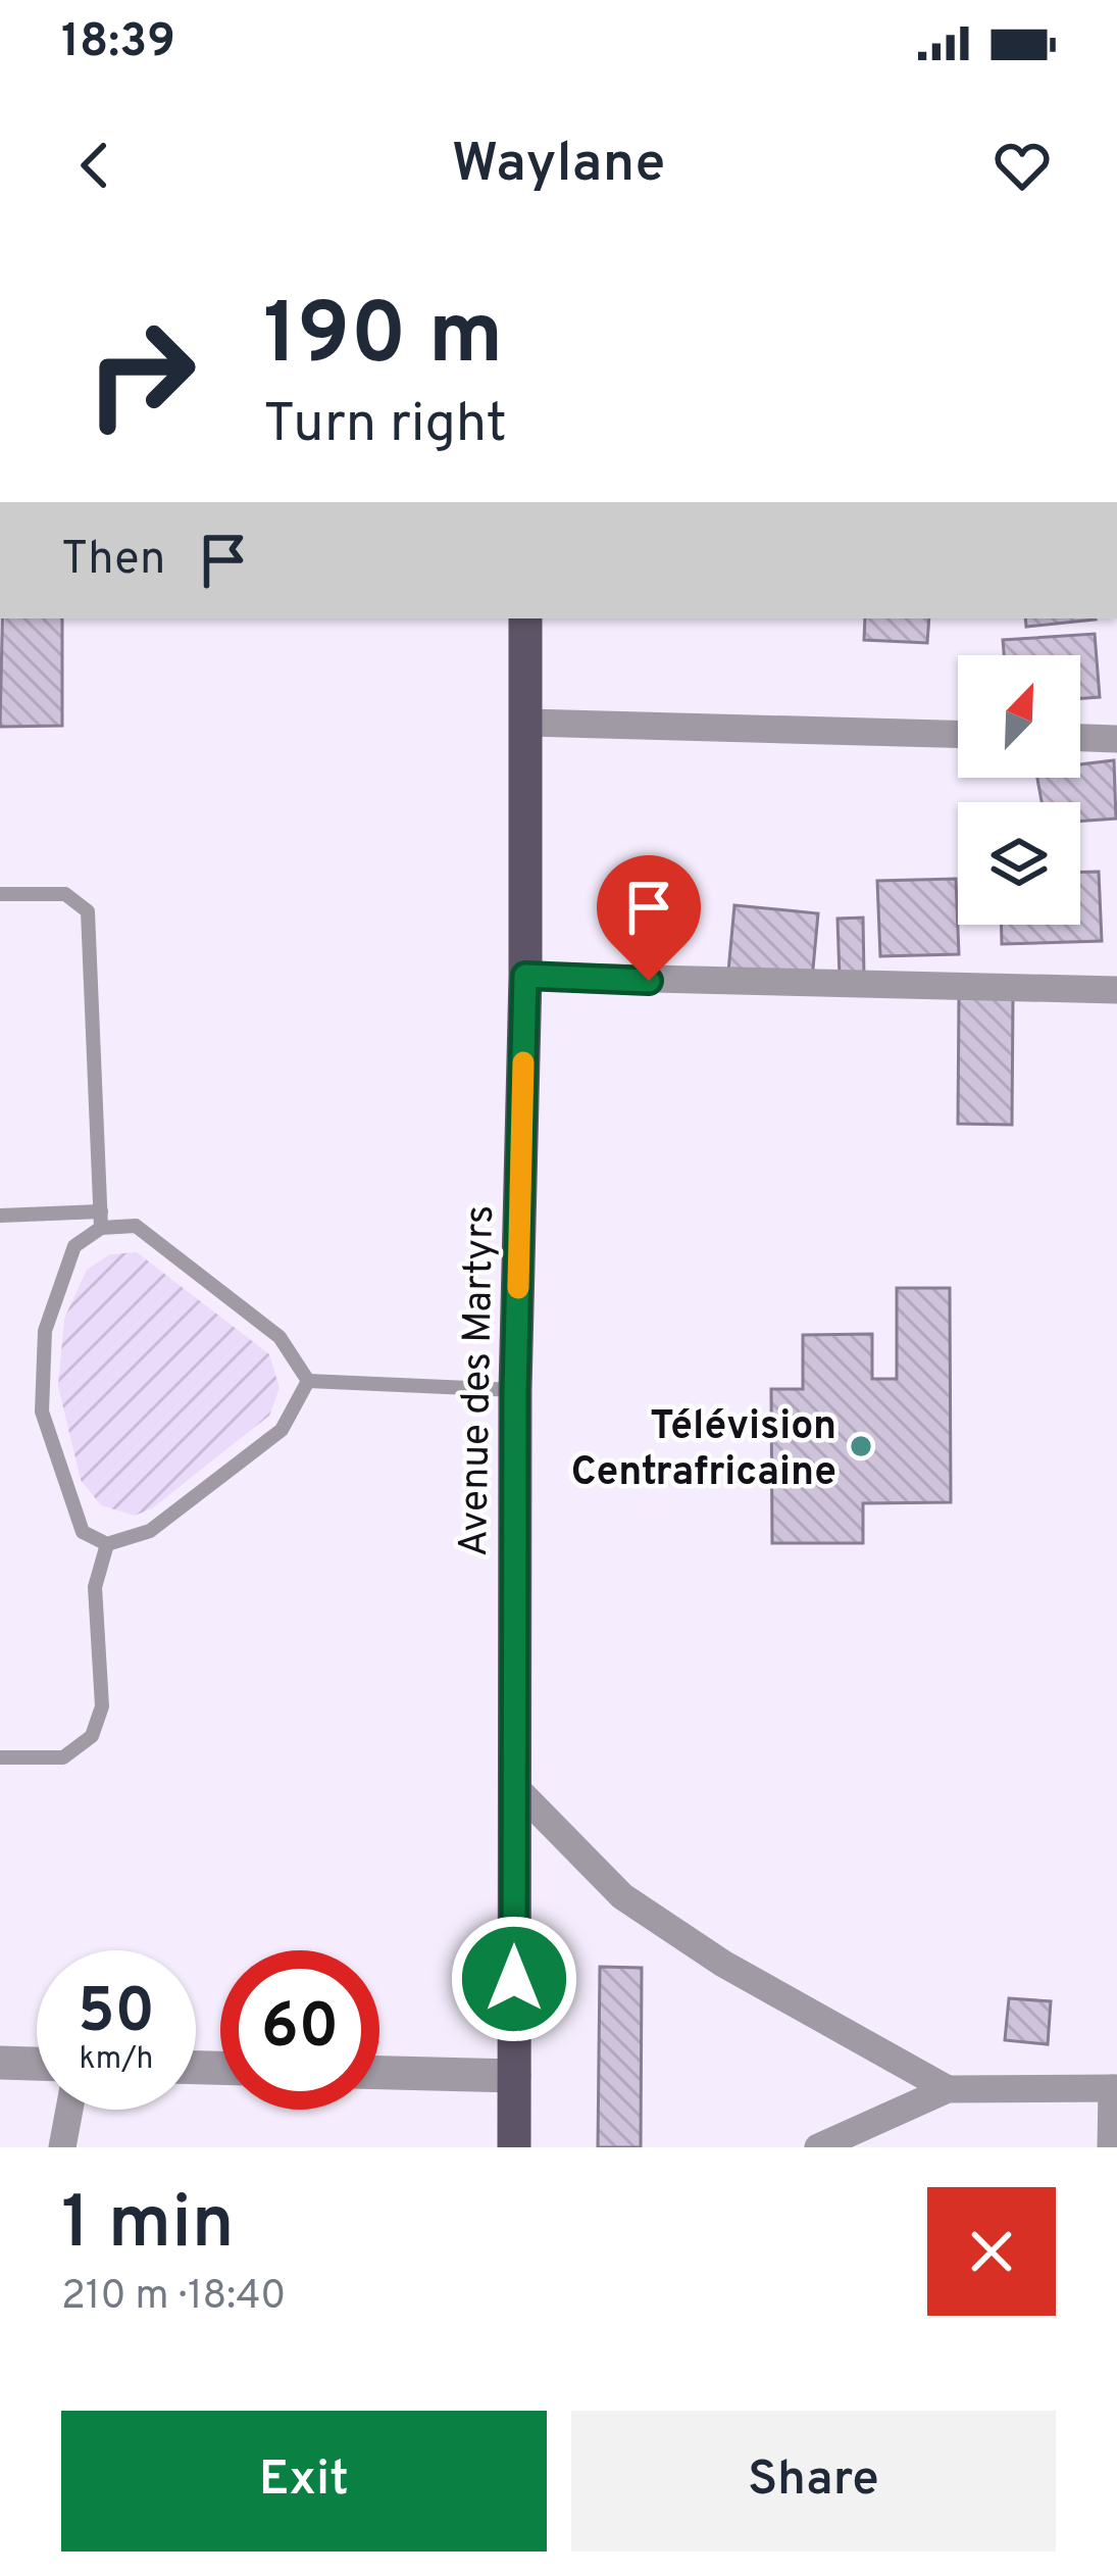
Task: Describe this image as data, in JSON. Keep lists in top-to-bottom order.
{
  "streets": {
    "main road": ["Avenue des Martyrs"]
  },
  "places": ["Télévision Centrafricaine"],
  "north": "top right",
  "page": {
    "status": "18:39",
    "header": "Waylane",
    "turn": ["190 m", "Turn right"],
    "then": "Then",
    "speed": "50 km/h",
    "limit": "60",
    "heading": ["1 min", "210 m · 18:40"],
    "buttons": ["Exit", "Share"]
  }
}
